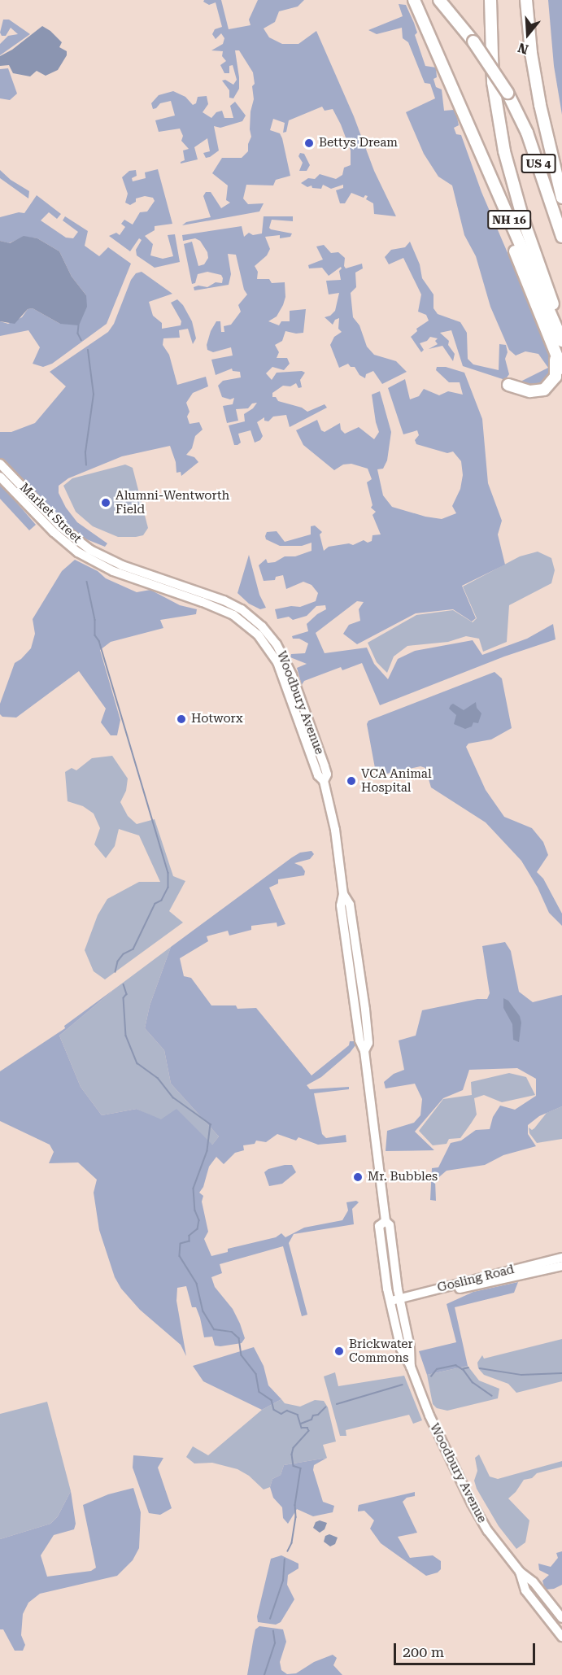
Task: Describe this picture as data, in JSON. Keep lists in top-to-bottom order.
{
  "streets": {
    "highway": ["US 4", "NH 16"],
    "main road": ["Market Street", "Woodbury Avenue", "Gosling Road"]
  },
  "crossings": [
    ["Market Street", "Woodbury Avenue"],
    ["Woodbury Avenue", "Gosling Road"]
  ],
  "places": [
    "Bettys Dream",
    "Alumni-Wentworth Field",
    "Hotworx",
    "VCA Animal Hospital",
    "Mr. Bubbles",
    "Brickwater Commons"
  ],
  "scale_bar": "200 m",
  "north": "bottom"
}
